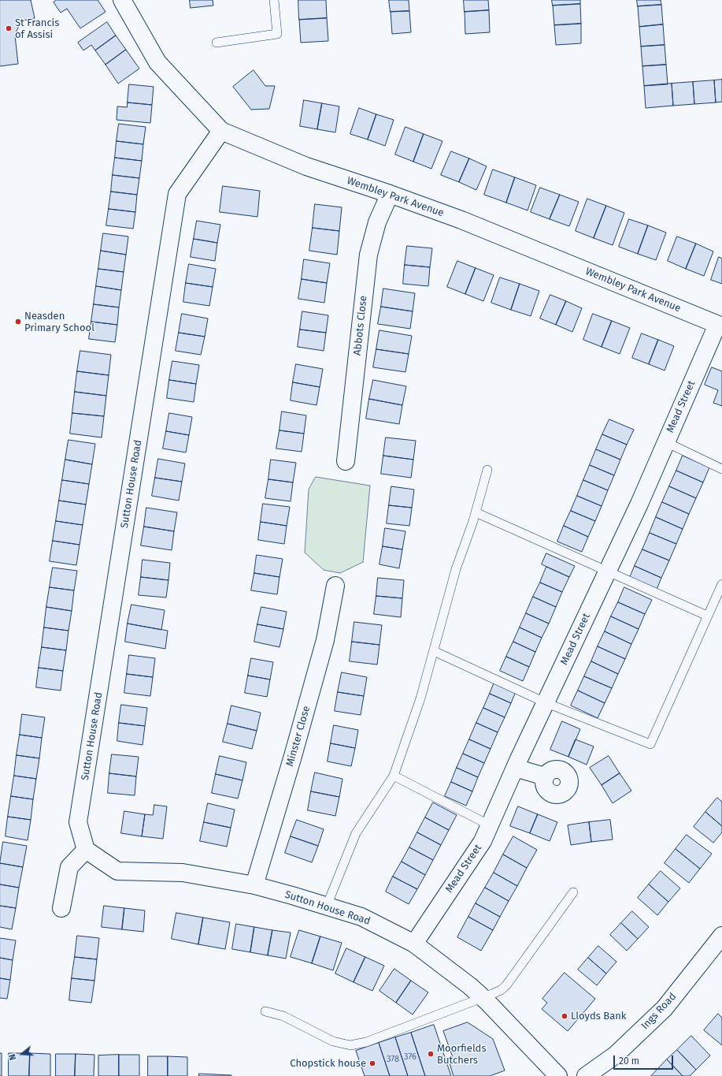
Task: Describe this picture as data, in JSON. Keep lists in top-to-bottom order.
{
  "streets": {
    "street": [
      "Wembley Park Avenue",
      "Abbots Close",
      "Mead Street",
      "Sutton House Road",
      "Minster Close",
      "Ings Road"
    ]
  },
  "crossings": [
    ["Wembley Park Avenue", "Abbots Close"],
    ["Wembley Park Avenue", "Mead Street"],
    ["Wembley Park Avenue", "Sutton House Road"],
    ["Mead Street", "Sutton House Road"],
    ["Sutton House Road", "Minster Close"]
  ],
  "places": [
    "St Francis of Assisi",
    "Neasden Primary School",
    "Lloyds Bank",
    "Moorfields Butchers",
    "Chopstick house"
  ],
  "house_numbers": ["376", "378"],
  "scale_bar": "20 m",
  "north": "left"
}
